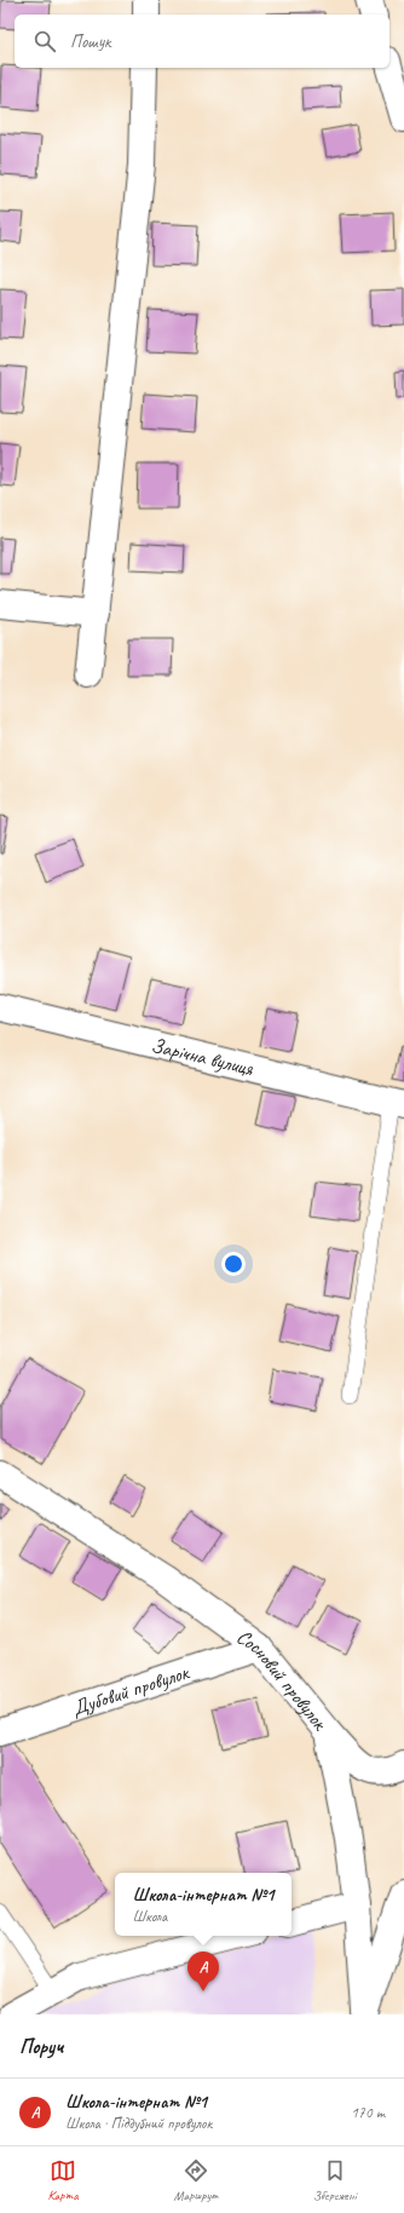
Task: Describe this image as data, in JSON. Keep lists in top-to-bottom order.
{
  "streets": {
    "street": ["Зарічна вулиця", "Сосновий провулок", "Дубовий провулок"]
  },
  "crossings": [
    ["Сосновий провулок", "Дубовий провулок"]
  ],
  "page": {
    "search": "Пошук",
    "popup": ["Школа-інтернат №1", "Школа"],
    "pins": "A",
    "heading": "Поруч",
    "list": [
      {
        "mark": "A",
        "name": "Школа-інтернат №1",
        "note": "Школа · Піддубний провулок",
        "value": "170 m"
      }
    ],
    "nav": ["Карта", "Маршрут", "Збережені"]
  }
}
